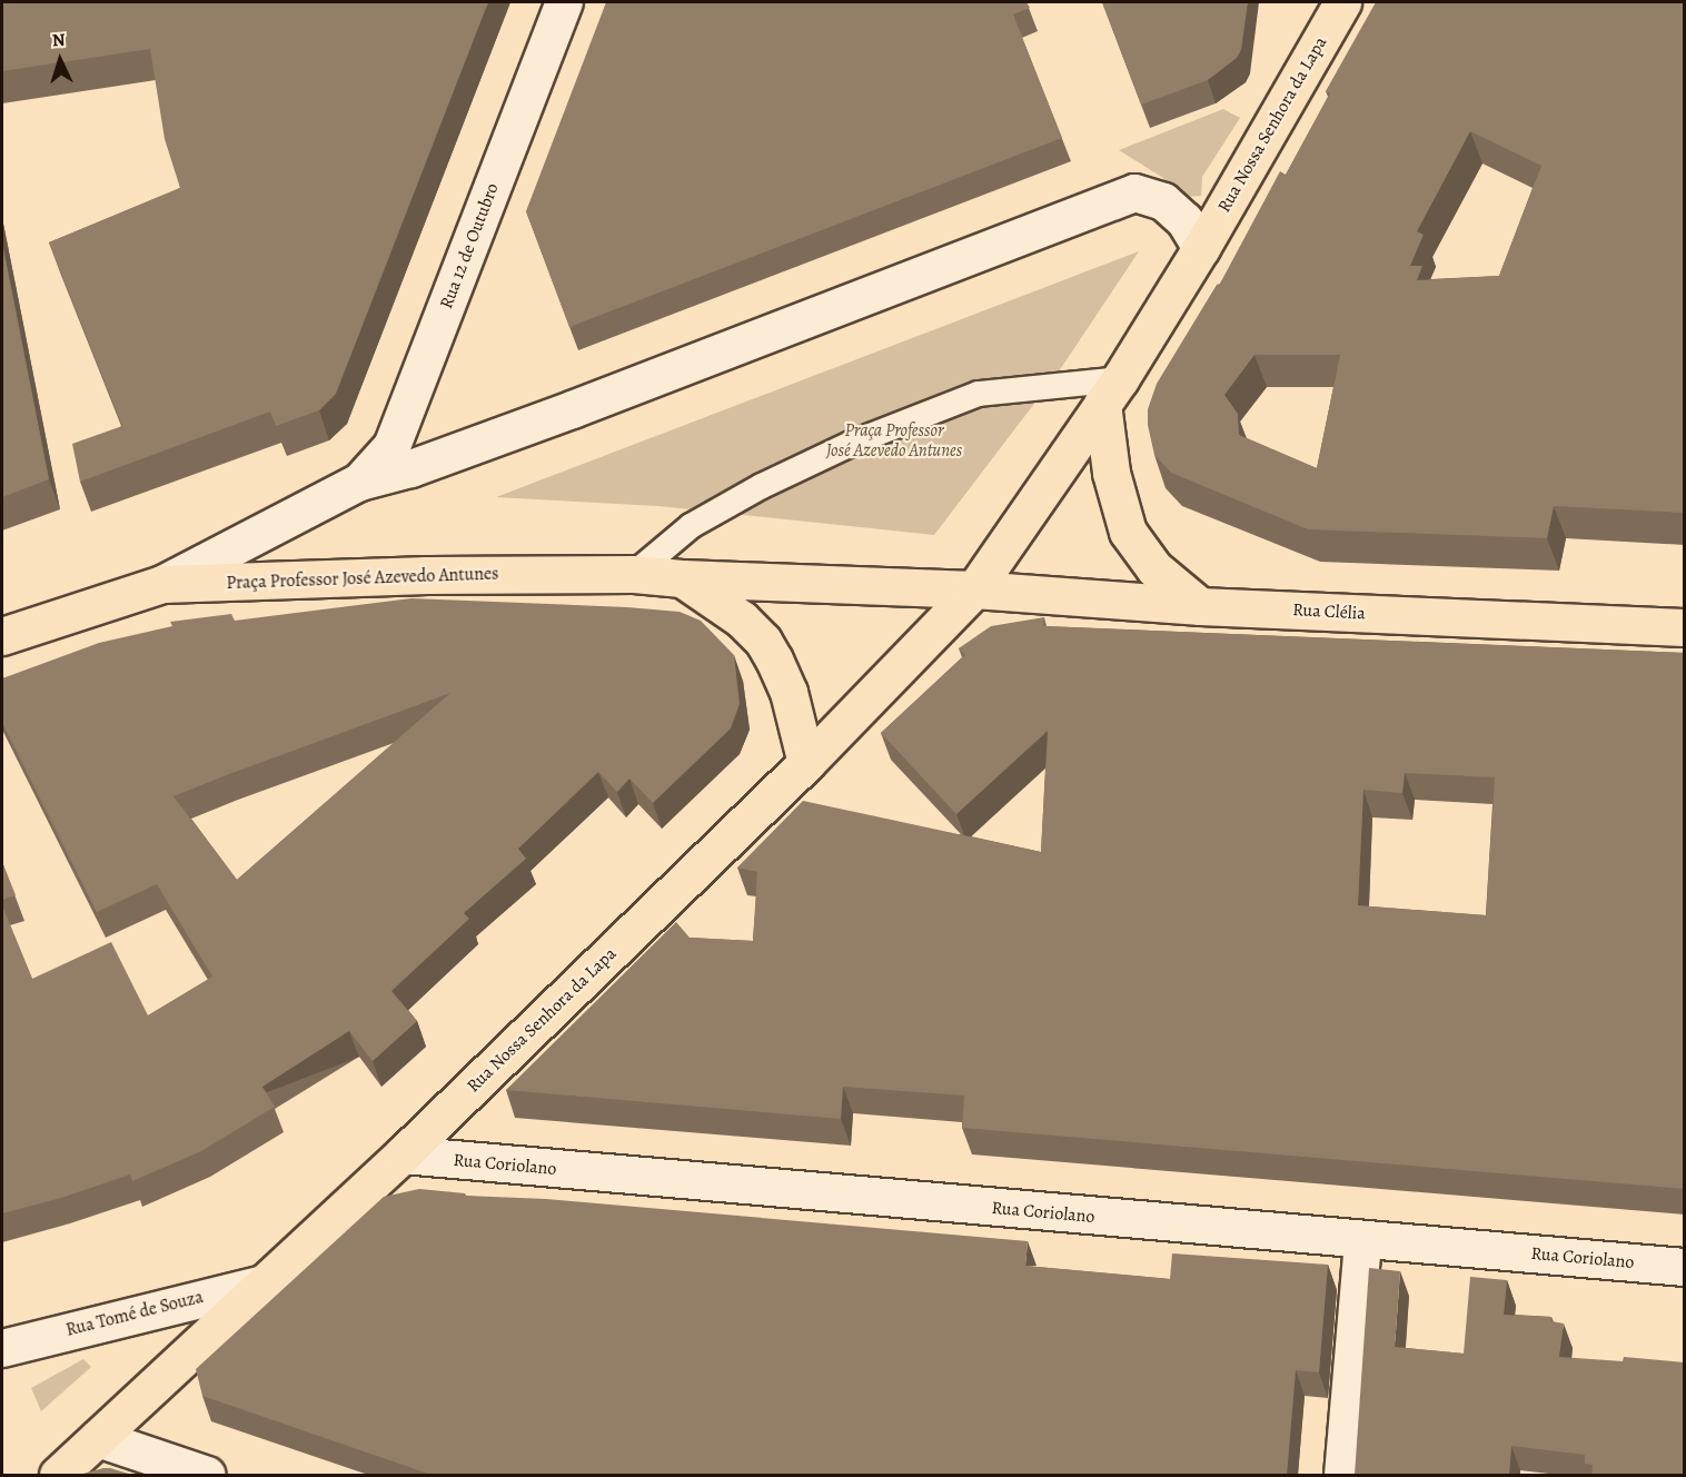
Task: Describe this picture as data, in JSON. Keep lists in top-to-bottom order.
{
  "streets": {
    "main road": ["Rua Nossa Senhora da Lapa", "Praça Professor José Azevedo Antunes", "Rua Clélia"],
    "street": ["Rua 12 de Outubro", "Rua Coriolano", "Rua Tomé de Souza"]
  },
  "crossings": [
    ["Rua Nossa Senhora da Lapa", "Praça Professor José Azevedo Antunes"],
    ["Rua Nossa Senhora da Lapa", "Rua Clélia"],
    ["Rua Nossa Senhora da Lapa", "Rua Coriolano"],
    ["Rua Nossa Senhora da Lapa", "Rua Tomé de Souza"],
    ["Rua 12 de Outubro", "Praça Professor José Azevedo Antunes"],
    ["Praça Professor José Azevedo Antunes", "Rua Clélia"]
  ],
  "parks": ["Praça Professor José Azevedo Antunes"],
  "north": "top"
}
